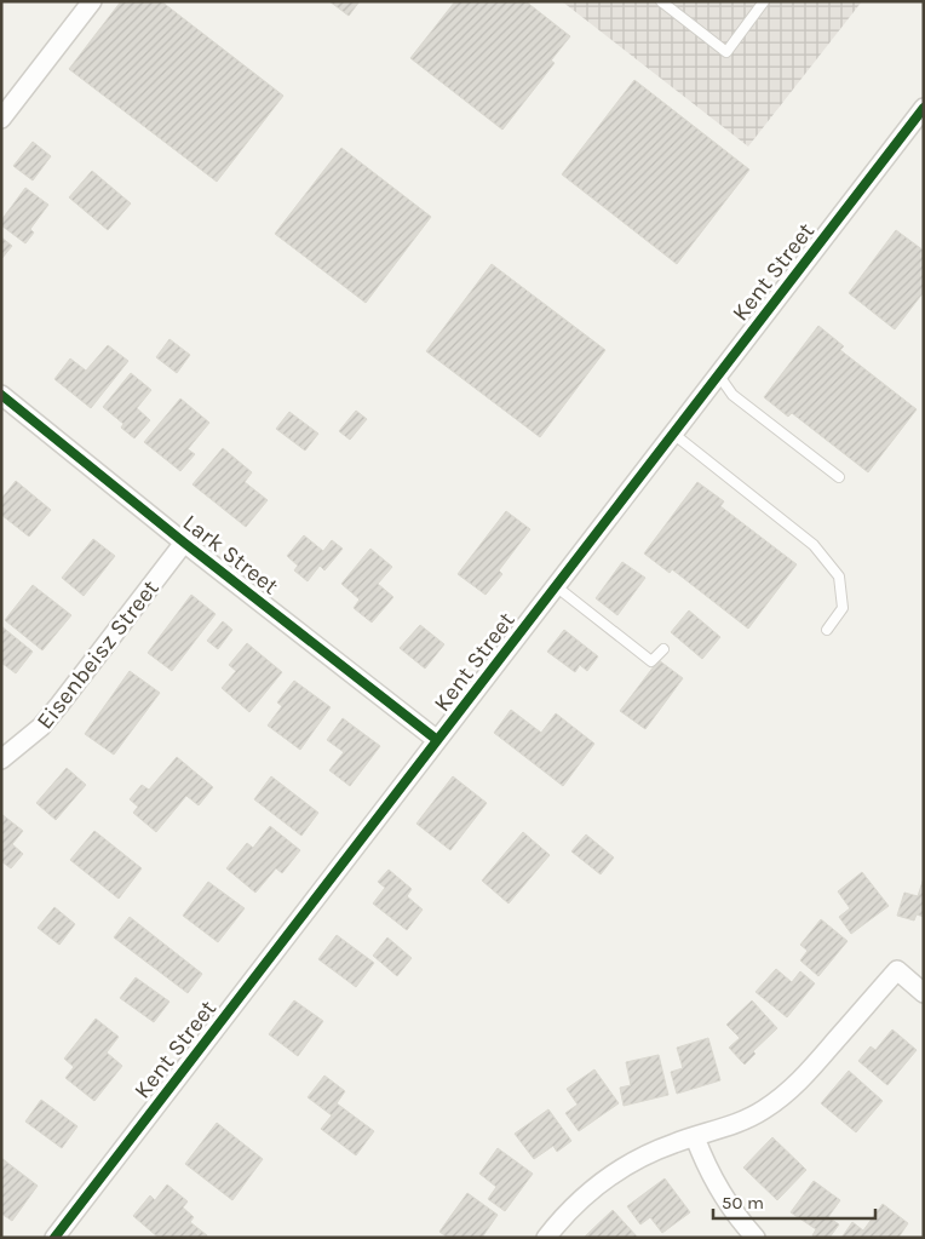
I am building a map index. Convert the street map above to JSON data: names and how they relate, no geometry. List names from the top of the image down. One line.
{"streets":{"street":["Kent Street","Lark Street","Eisenbeisz Street"]},"crossings":[["Kent Street","Lark Street"],["Lark Street","Eisenbeisz Street"]],"scale_bar":"50 m"}
